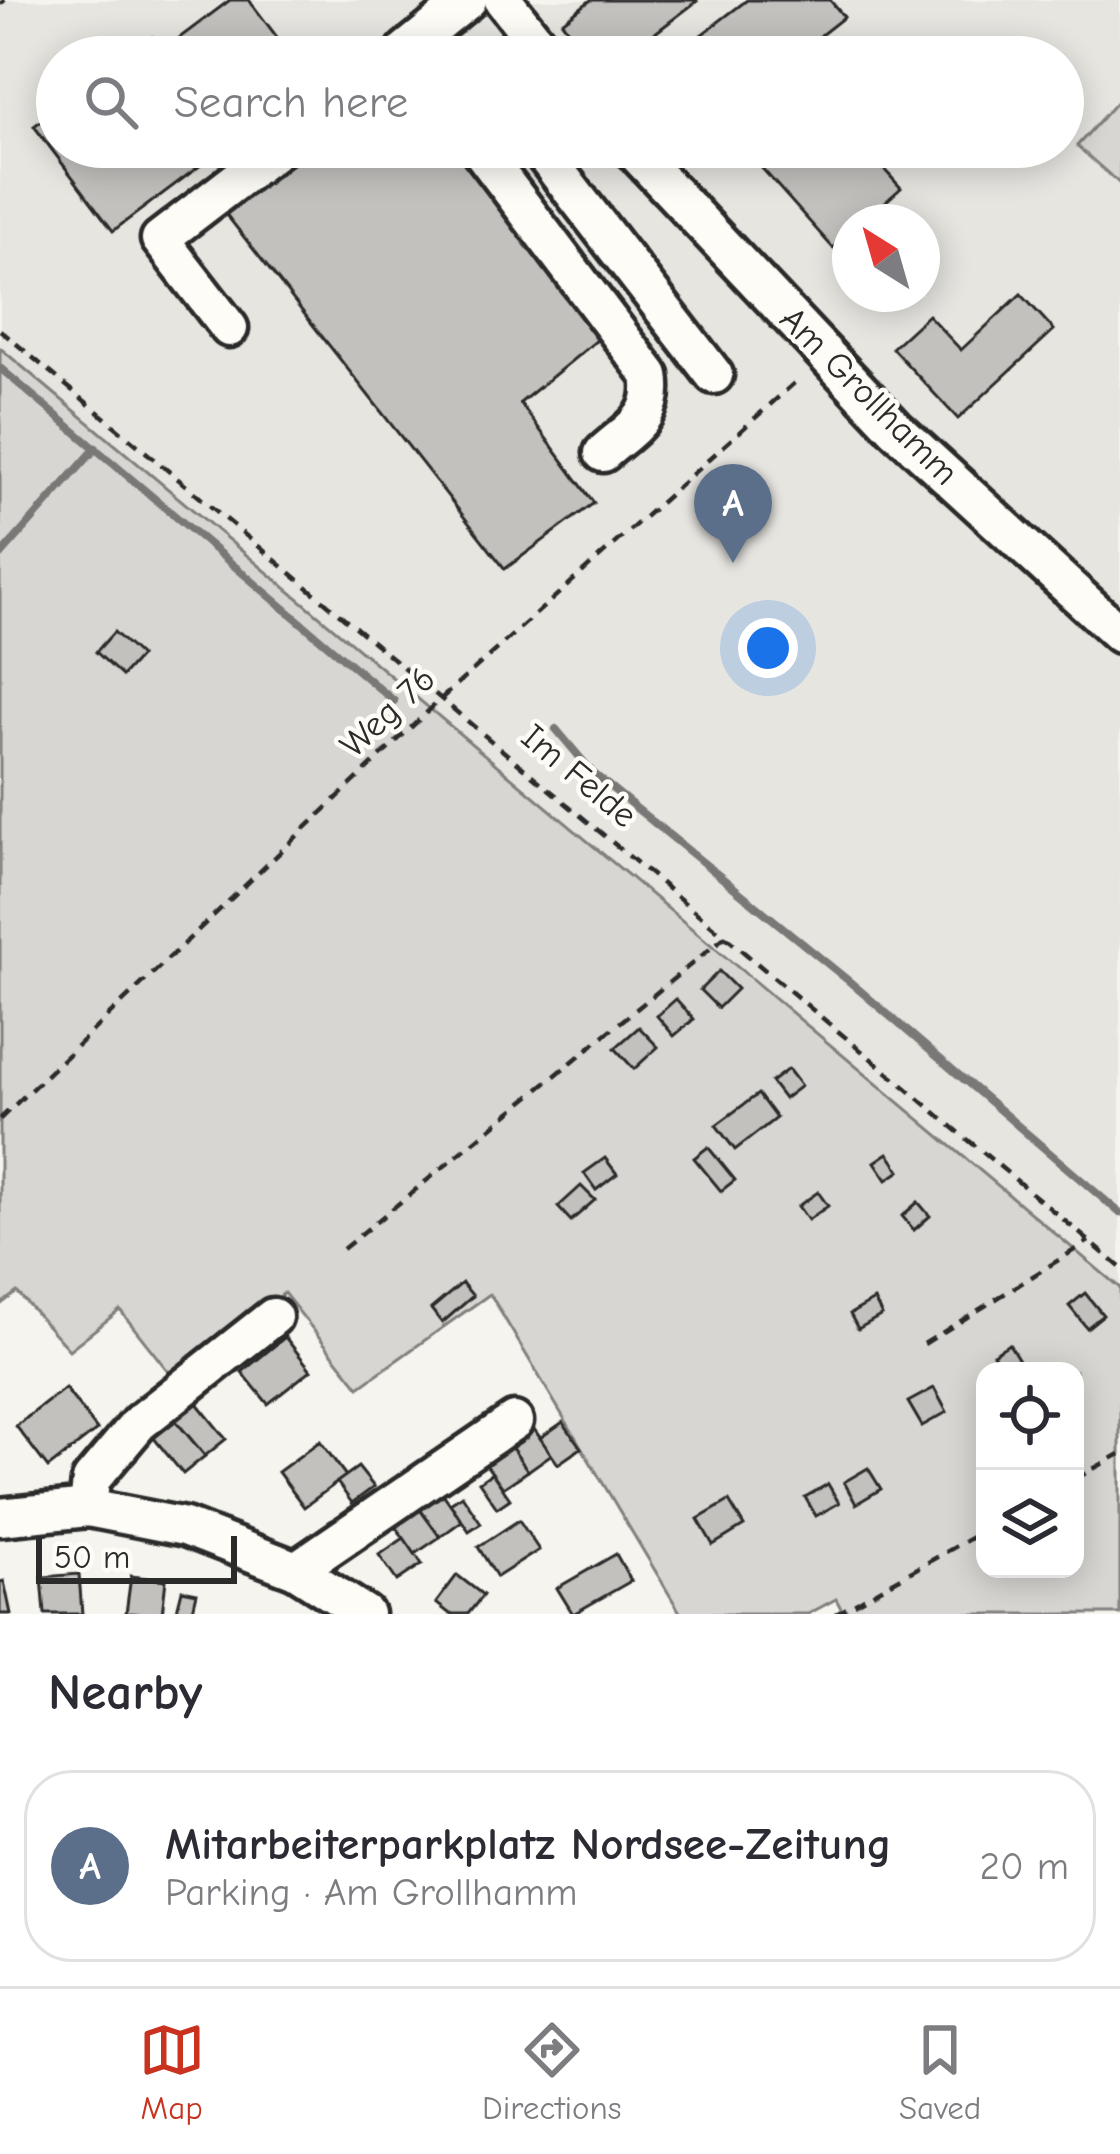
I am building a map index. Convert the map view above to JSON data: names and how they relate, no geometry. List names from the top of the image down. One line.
{"streets":{"street":["Am Grollhamm"],"path":["Weg 76","Im Felde"]},"crossings":[["Am Grollhamm","Weg 76"],["Weg 76","Im Felde"]],"scale_bar":"50 m","north":"top left","page":{"search":"Search here","pins":"A","scale":"50 m","heading":"Nearby","list":[{"mark":"A","name":"Mitarbeiterparkplatz Nordsee-Zeitung","note":"Parking · Am Grollhamm","value":"20 m"}],"nav":["Map","Directions","Saved"]}}
